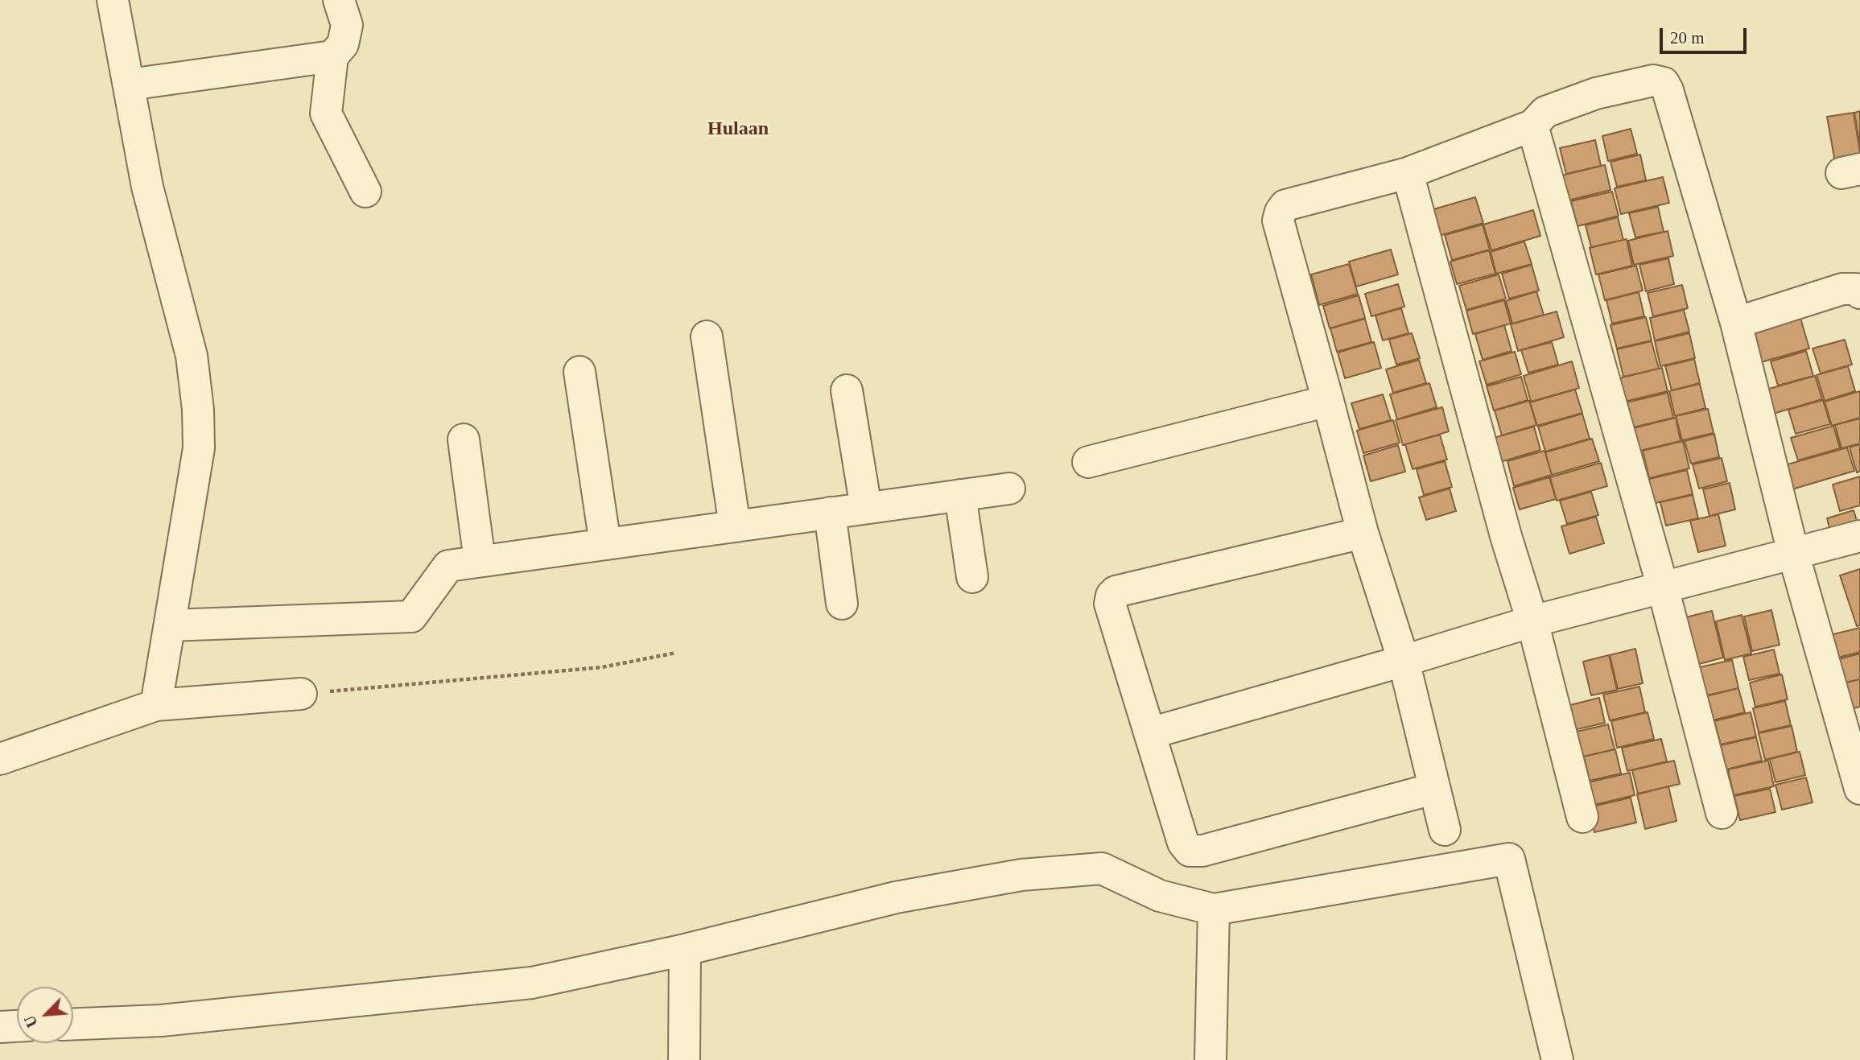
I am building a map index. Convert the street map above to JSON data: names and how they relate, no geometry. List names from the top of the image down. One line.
{"districts":["Hulaan"],"scale_bar":"20 m","north":"bottom left"}
